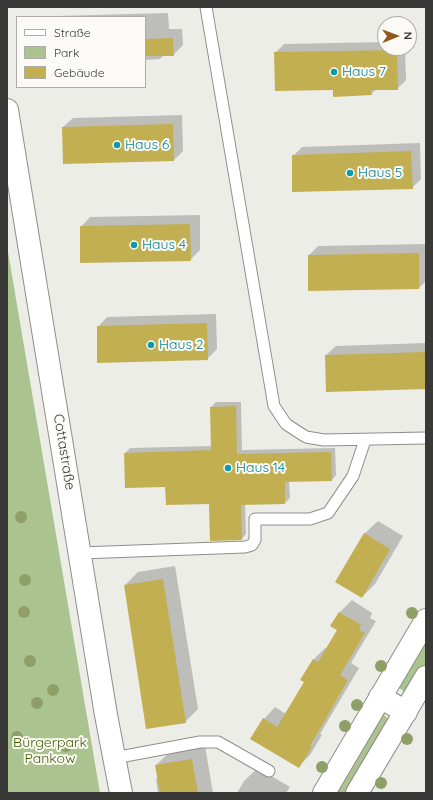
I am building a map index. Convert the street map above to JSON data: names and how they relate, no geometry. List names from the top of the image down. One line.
{"streets":{"street":["Cottastraße"]},"parks":["Bürgerpark Pankow"],"places":["Haus 7","Haus 6","Haus 5","Haus 4","Haus 2","Haus 14"],"legend":["Straße","Park","Gebäude"],"north":"right"}
